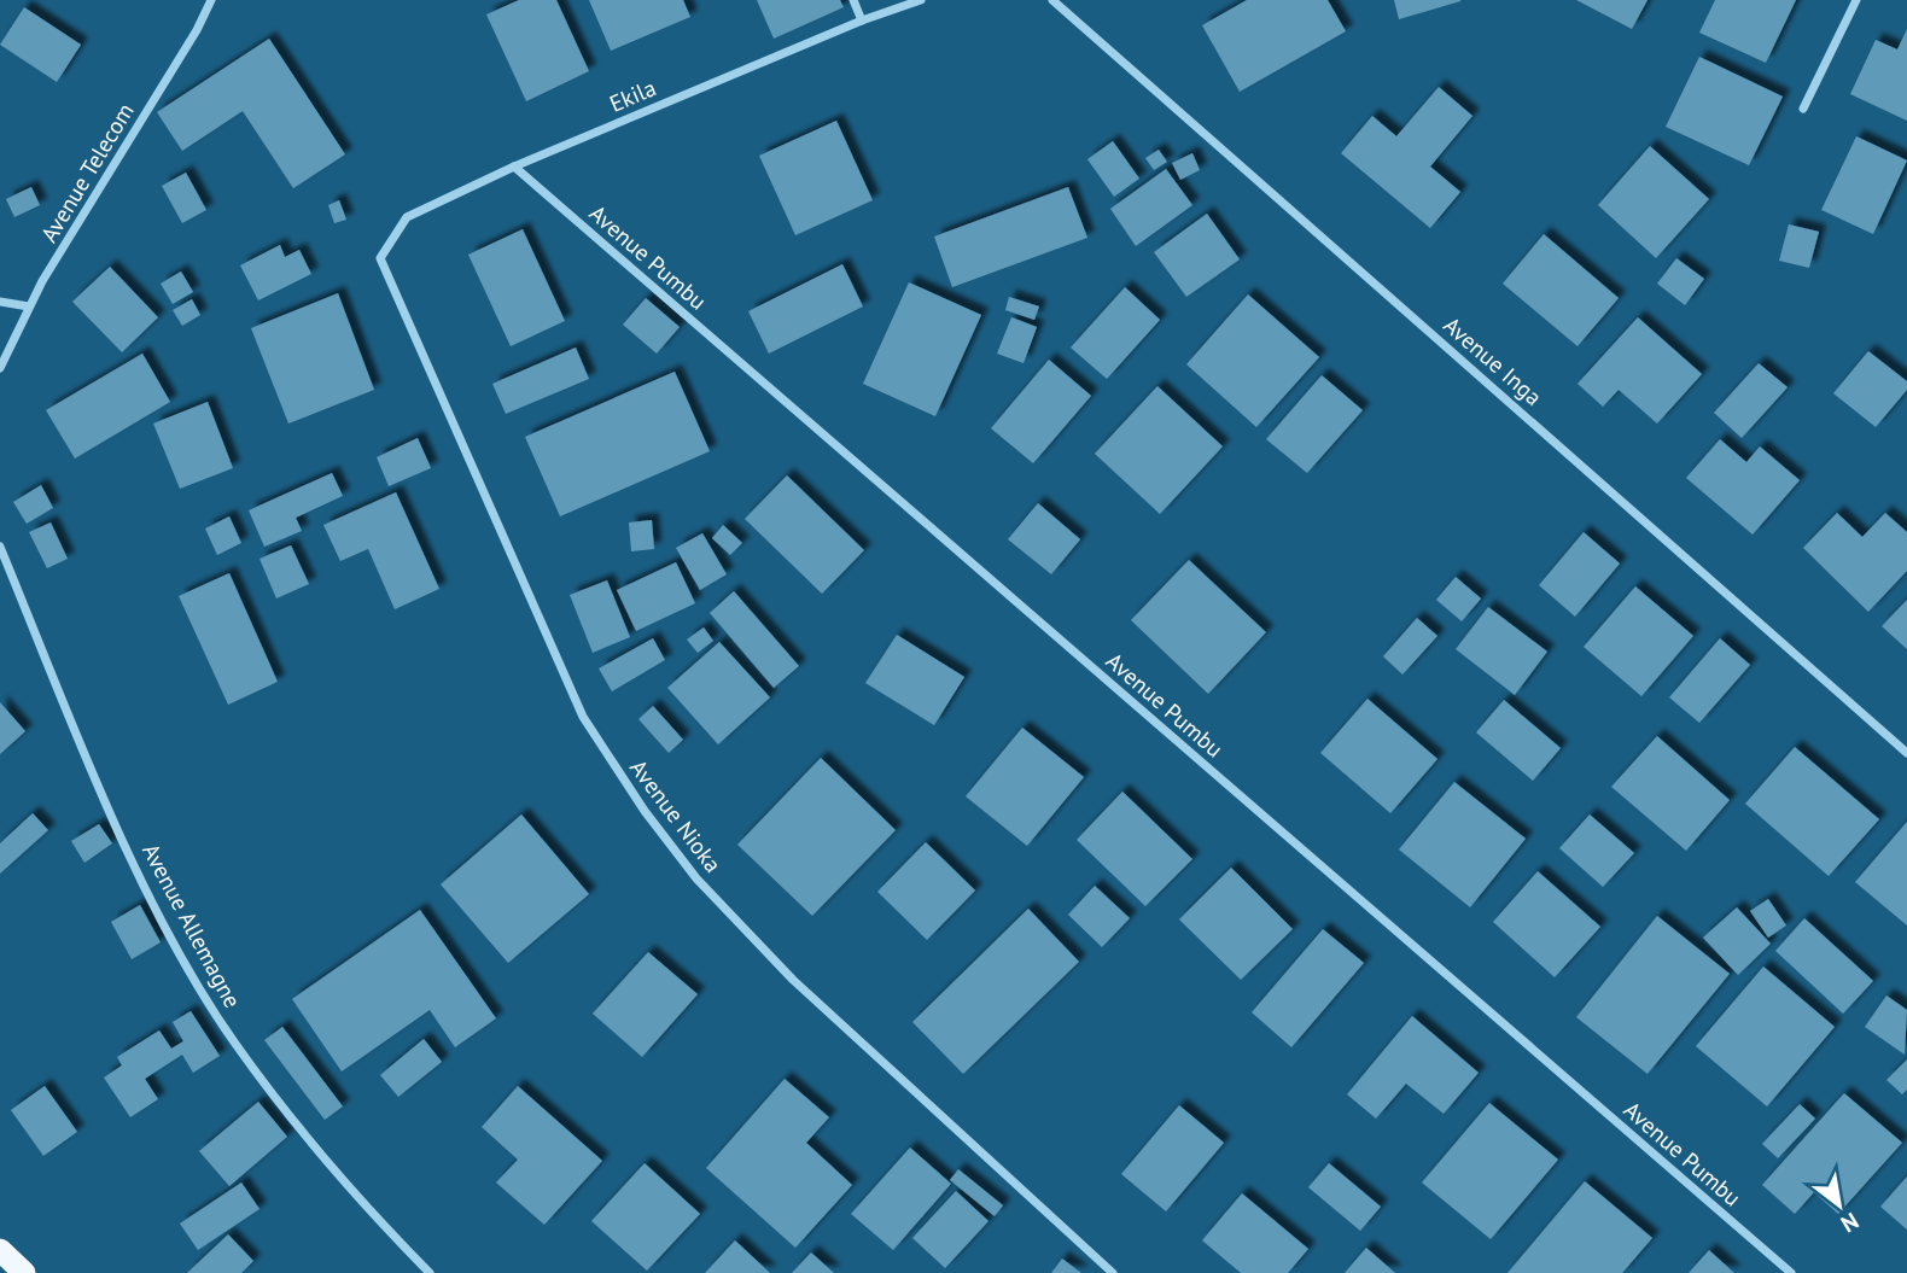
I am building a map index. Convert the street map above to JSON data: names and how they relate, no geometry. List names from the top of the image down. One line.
{"streets":{"street":["Ekila","Avenue Telecom","Avenue Pumbu","Avenue Inga","Avenue Nioka","Avenue Allemagne"]},"crossings":[["Ekila","Avenue Pumbu"],["Ekila","Avenue Nioka"]],"north":"bottom right"}
